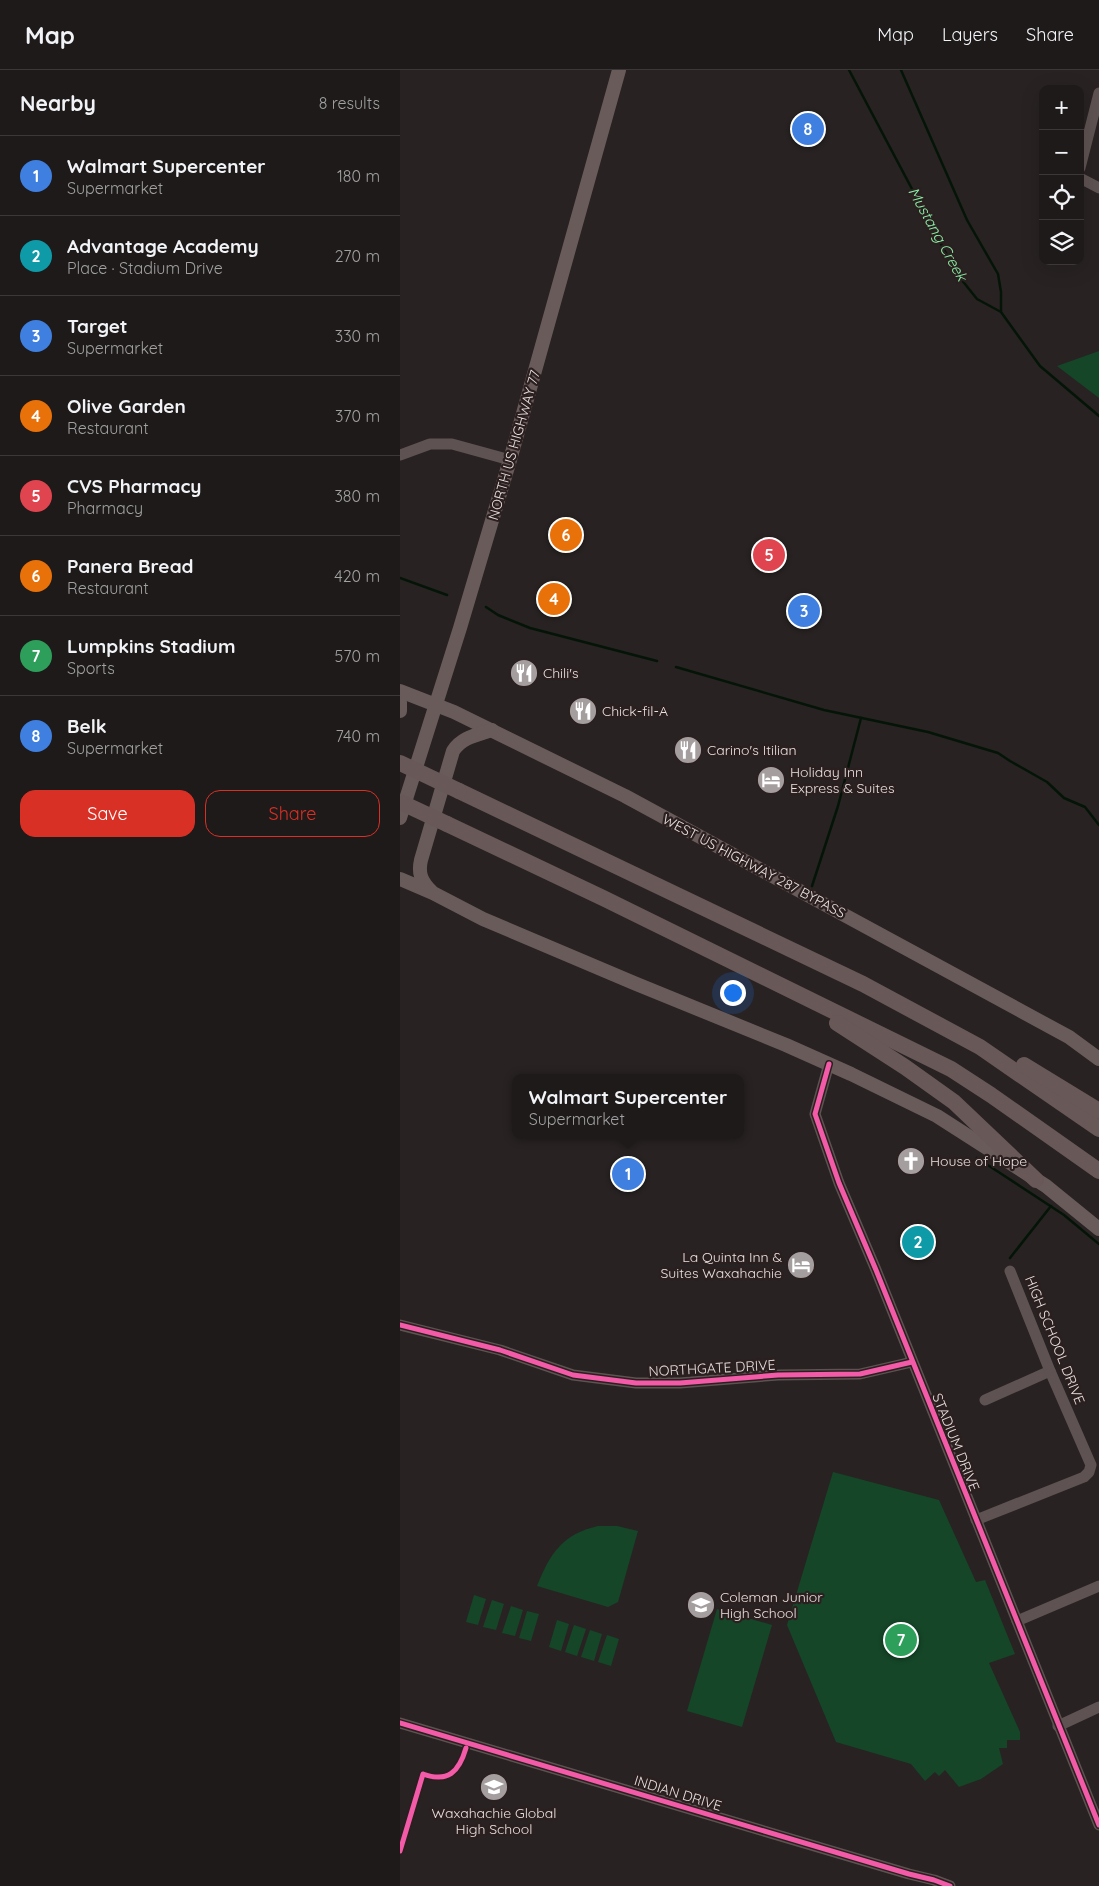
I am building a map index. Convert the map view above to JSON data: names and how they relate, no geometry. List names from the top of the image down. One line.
{"streets":{"main road":["NORTH US HIGHWAY 77","WEST US HIGHWAY 287 BYPASS"],"street":["HIGH SCHOOL DRIVE","NORTHGATE DRIVE","STADIUM DRIVE","INDIAN DRIVE"]},"crossings":[["NORTH US HIGHWAY 77","WEST US HIGHWAY 287 BYPASS"],["HIGH SCHOOL DRIVE","STADIUM DRIVE"],["NORTHGATE DRIVE","STADIUM DRIVE"]],"water":["Mustang Creek"],"places":{"restaurant":["Chili's","Chick-fil-A","Carino's Itilian"],"hotel":["Holiday Inn Express & Suites","La Quinta Inn & Suites Waxahachie"],"church":["House of Hope"],"school or university":["Coleman Junior High School","Waxahachie Global High School"]},"page":{"header":"Map","nav":["Map","Layers","Share"],"heading":["Nearby","8 results"],"map_buttons":["+","−"],"pins":["8","6","5","4","3","1","2","7"],"list":[{"mark":"1","name":"Walmart Supercenter","note":"Supermarket","value":"180 m"},{"mark":"2","name":"Advantage Academy","note":"Place · Stadium Drive","value":"270 m"},{"mark":"3","name":"Target","note":"Supermarket","value":"330 m"},{"mark":"4","name":"Olive Garden","note":"Restaurant","value":"370 m"},{"mark":"5","name":"CVS Pharmacy","note":"Pharmacy","value":"380 m"},{"mark":"6","name":"Panera Bread","note":"Restaurant","value":"420 m"},{"mark":"7","name":"Lumpkins Stadium","note":"Sports","value":"570 m"},{"mark":"8","name":"Belk","note":"Supermarket","value":"740 m"}],"buttons":["Save","Share"],"popup":["Walmart Supercenter","Supermarket"]}}
